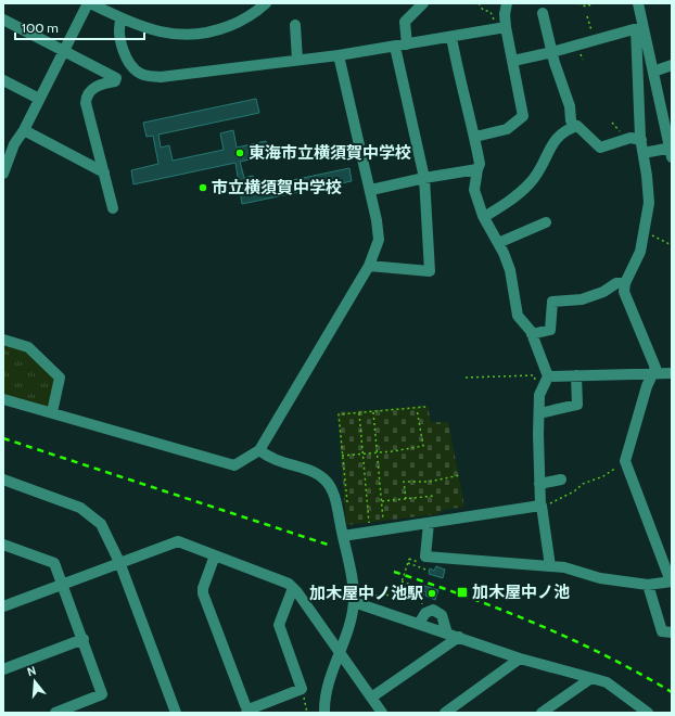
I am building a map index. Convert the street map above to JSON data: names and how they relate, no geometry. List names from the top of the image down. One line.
{"places":{"other":["東海市立横須賀中学校","市立横須賀中学校","加木屋中ノ池駅"],"transit":["加木屋中ノ池"]},"scale_bar":"100 m","north":"top"}
